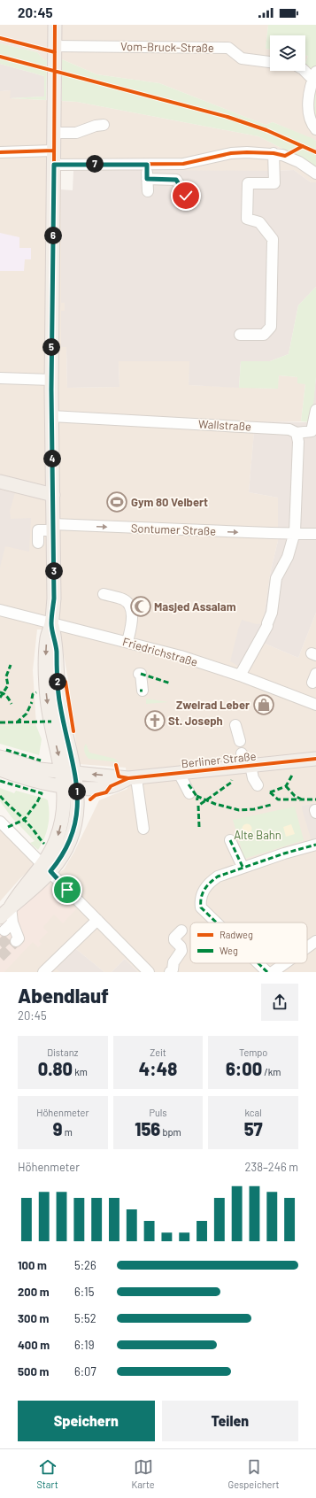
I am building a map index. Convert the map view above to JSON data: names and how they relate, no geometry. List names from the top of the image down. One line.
{"streets":{"main road":["Berliner Straße"],"street":["Vom-Bruck-Straße","Wallstraße","Sontumer Straße","Friedrichstraße"]},"one_way":["Sontumer Straße"],"parks":["Alte Bahn"],"places":{"sports":["Gym 80 Velbert"],"mosque":["Masjed Assalam"],"shop":["Zweirad Leber"],"church":["St. Joseph"]},"legend":["Radweg","Weg"],"page":{"status":"20:45","pins":["7","6","5","4","3","2","1"],"heading":["Abendlauf","20:45"],"stats":[["Distanz","0.80 km"],["Zeit","4:48"],["Tempo","6:00 /km"],["Höhenmeter","9 m"],["Puls","156 bpm"],["kcal","57"]],"chart":["Höhenmeter","238–246 m"],"list":[{"name":"100 m","note":"5:26"},{"name":"200 m","note":"6:15"},{"name":"300 m","note":"5:52"},{"name":"400 m","note":"6:19"},{"name":"500 m","note":"6:07"}],"buttons":["Speichern","Teilen"],"tabs":["Start","Karte","Gespeichert"]}}
